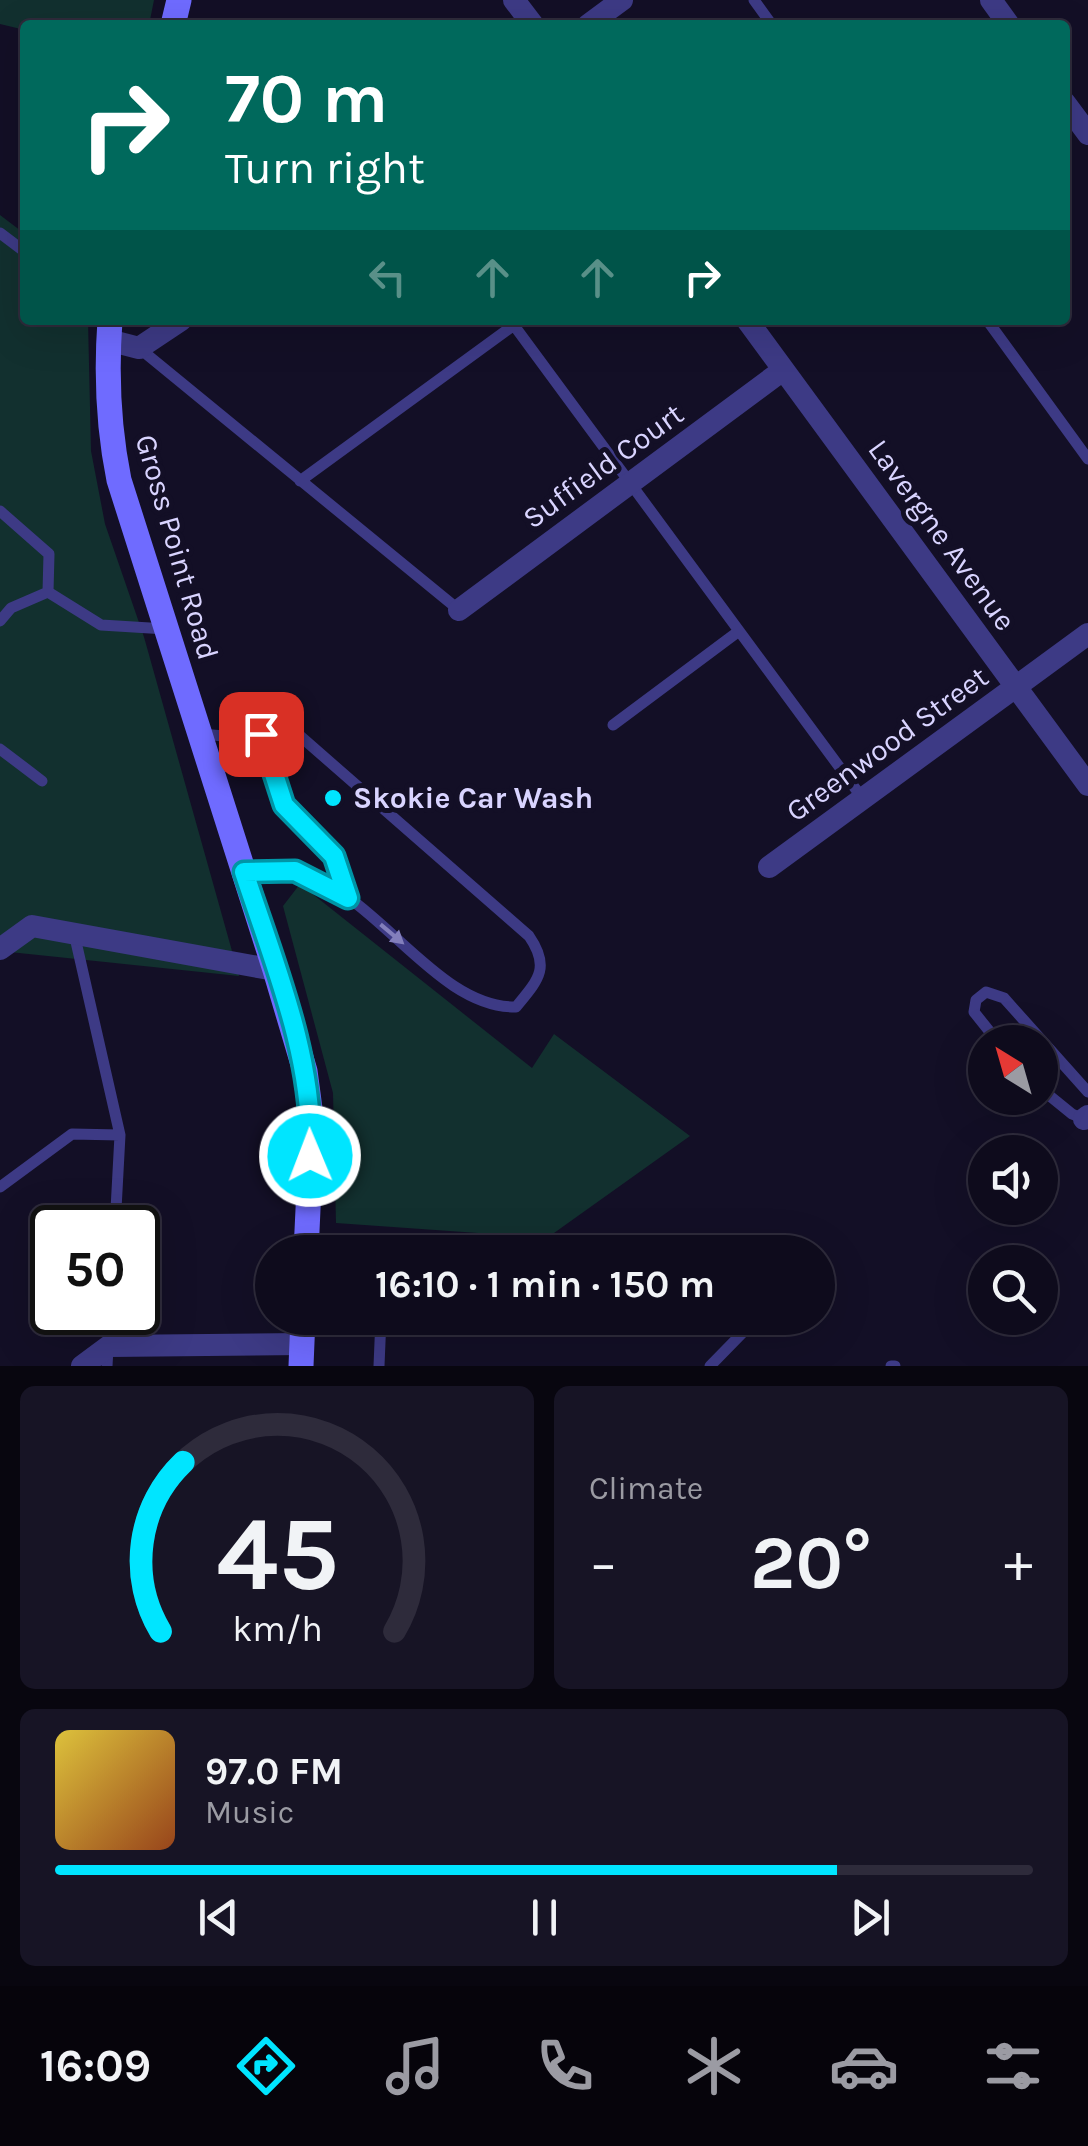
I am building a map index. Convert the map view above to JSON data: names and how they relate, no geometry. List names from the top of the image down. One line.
{"streets":{"main road":["Gross Point Road"],"street":["Suffield Court","Lavergne Avenue","Greenwood Street"]},"crossings":[["Suffield Court","Lavergne Avenue"],["Lavergne Avenue","Greenwood Street"]],"places":["Skokie Car Wash"],"north":"top left","page":{"turn":["70 m","Turn right"],"limit":"50","trip":"16:10 · 1 min · 150 m","tile":"Climate","heat":["−","20°","+"],"song":["97.0 FM","Music"],"tabs":"16:09","gauge":["45","km/h"]}}
